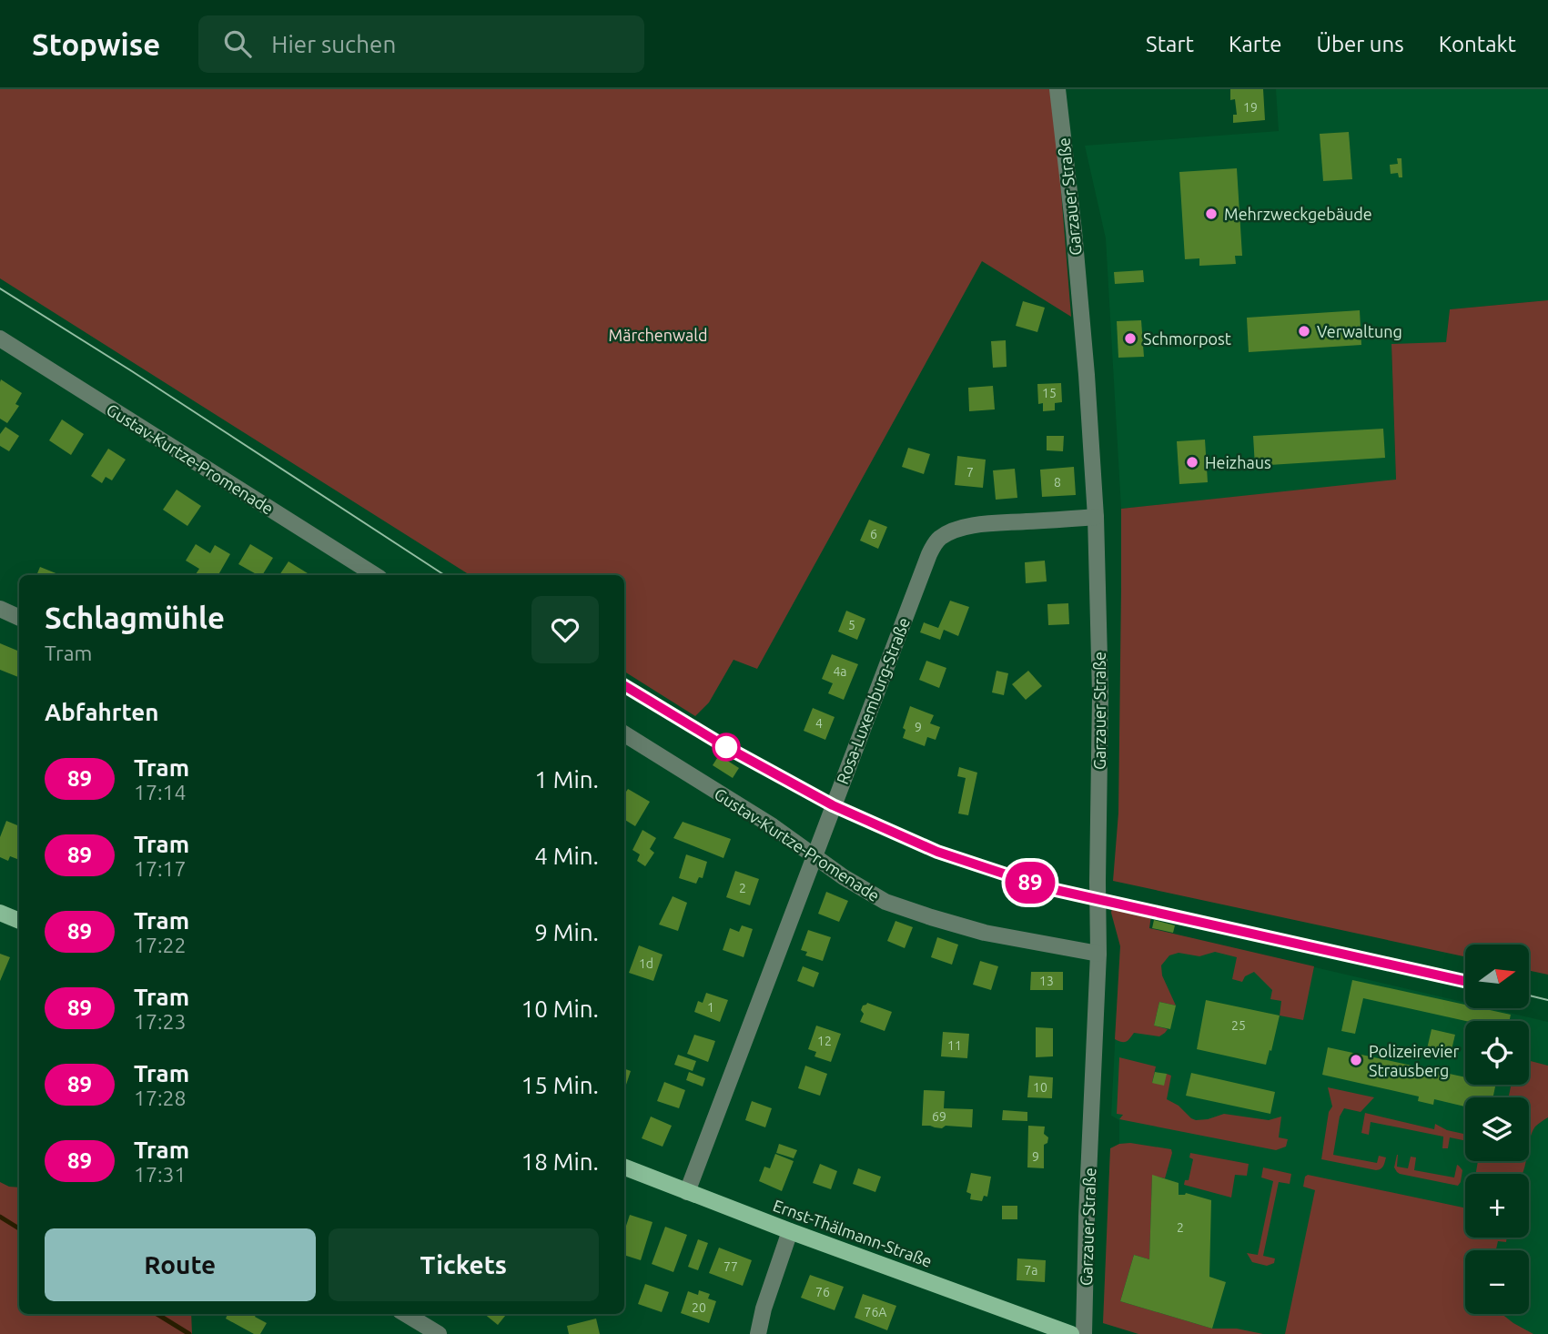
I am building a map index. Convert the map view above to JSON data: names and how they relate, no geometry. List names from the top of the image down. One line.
{"streets":{"main road":["Ernst-Thälmann-Straße"],"street":["Garzauer Straße","Gustav-Kurtze-Promenade","Rosa-Luxemburg-Straße"]},"crossings":[["Garzauer Straße","Gustav-Kurtze-Promenade"],["Garzauer Straße","Rosa-Luxemburg-Straße"],["Gustav-Kurtze-Promenade","Rosa-Luxemburg-Straße"],["Rosa-Luxemburg-Straße","Ernst-Thälmann-Straße"]],"parks":["Märchenwald"],"places":["Mehrzweckgebäude","Verwaltung","Schmorpost","Heizhaus","Polizeirevier Strausberg"],"lines":["tram line 89"],"house_numbers":["19","15","7","8","6","5","4a","4","9","2","1d","13","1","25","12","11","10","69","9","2","77","7a","76","20","76A"],"north":"right","page":{"header":"Stopwise","search":"Hier suchen","nav":["Start","Karte","Über uns","Kontakt"],"on_map":"89","heading":[["Schlagmühle","Tram"],"Abfahrten"],"list":[{"mark":"89","name":"Tram","note":"17:14","value":"1 Min."},{"mark":"89","name":"Tram","note":"17:17","value":"4 Min."},{"mark":"89","name":"Tram","note":"17:22","value":"9 Min."},{"mark":"89","name":"Tram","note":"17:23","value":"10 Min."},{"mark":"89","name":"Tram","note":"17:28","value":"15 Min."},{"mark":"89","name":"Tram","note":"17:31","value":"18 Min."}],"map_buttons":["+","−"],"buttons":["Route","Tickets"]}}
